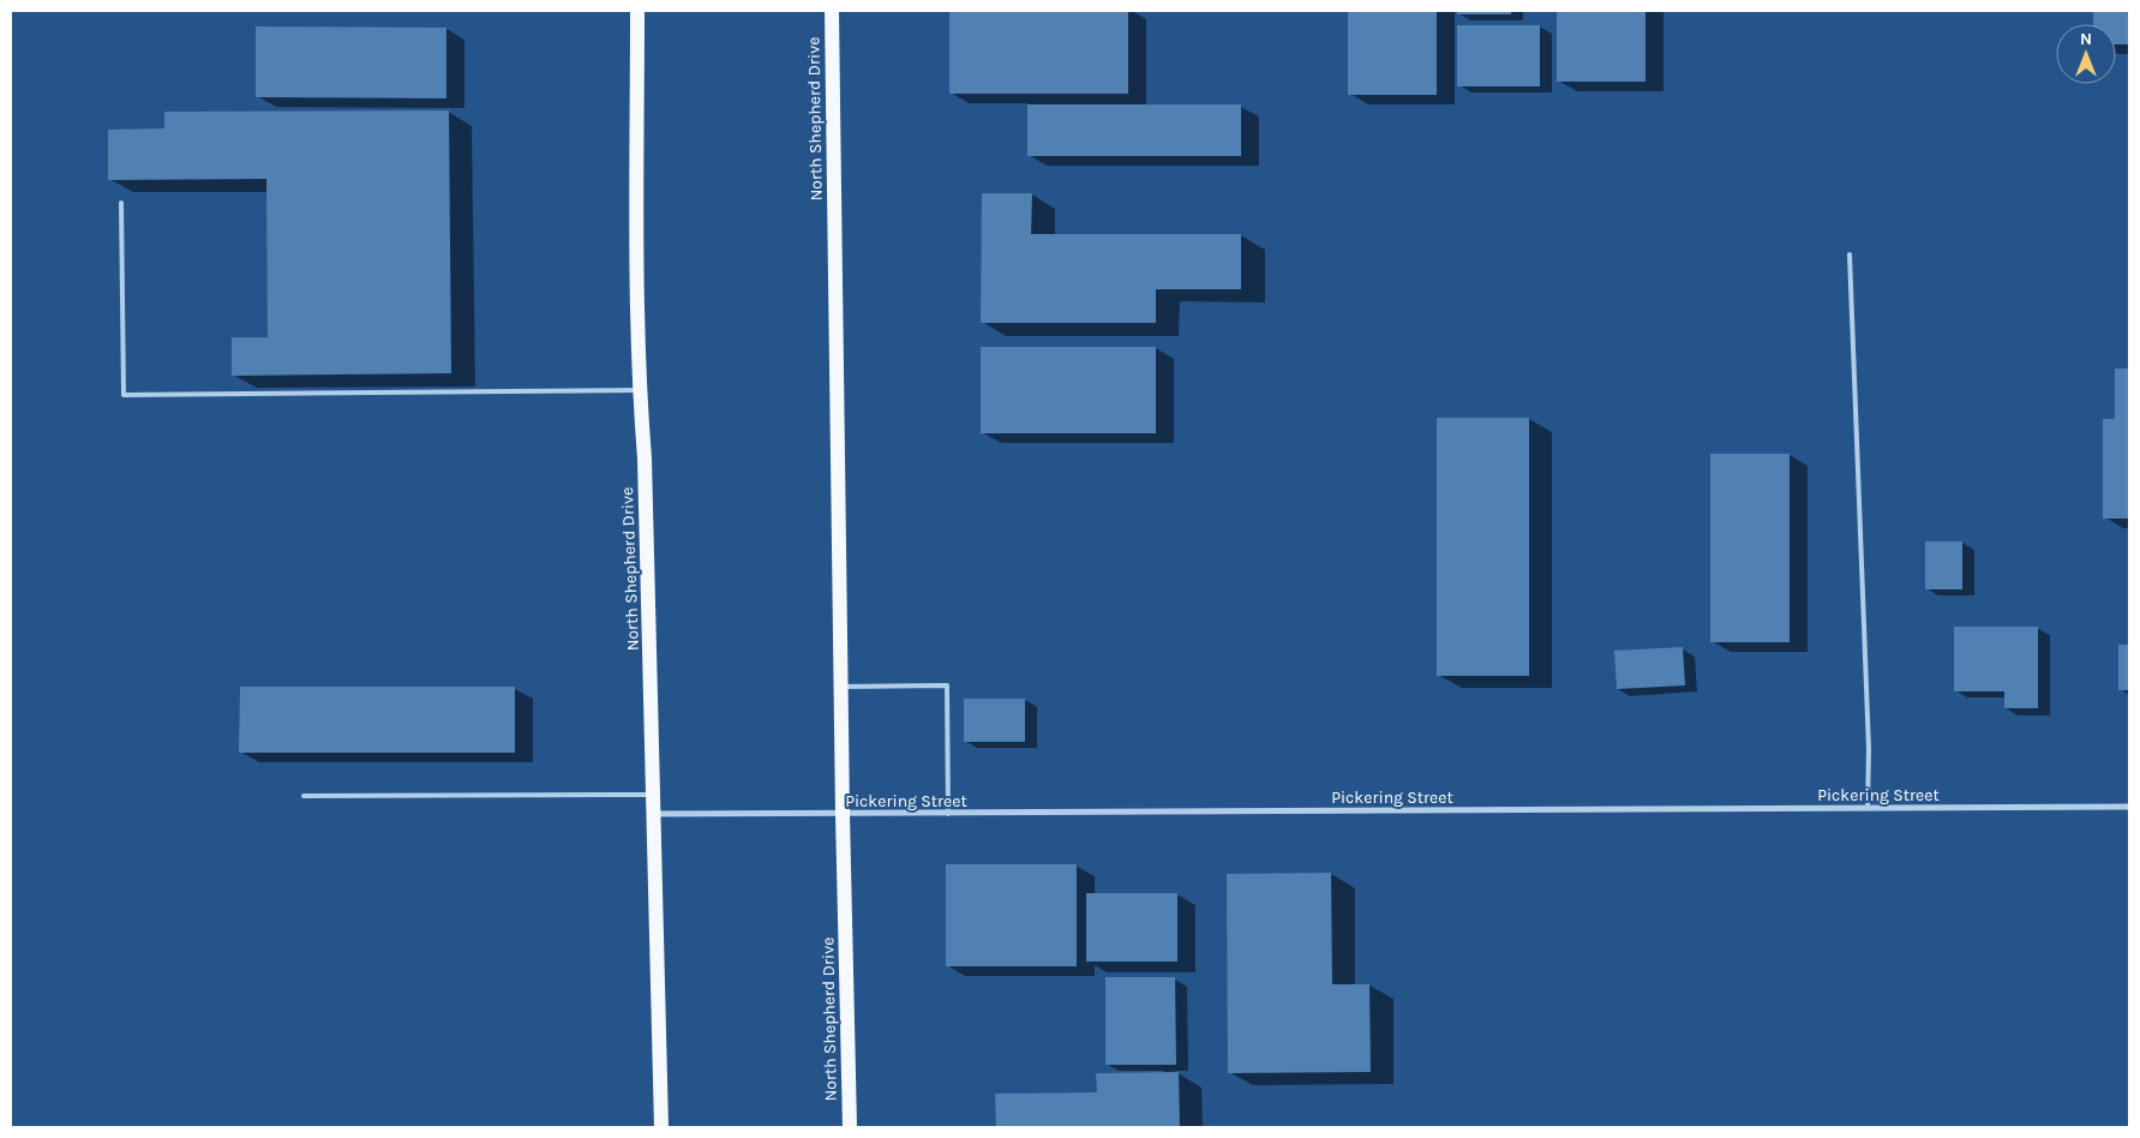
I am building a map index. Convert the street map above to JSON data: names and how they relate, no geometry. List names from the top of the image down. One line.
{"streets":{"main road":["North Shepherd Drive"],"street":["Pickering Street"]},"crossings":[["North Shepherd Drive","Pickering Street"]],"north":"top"}
